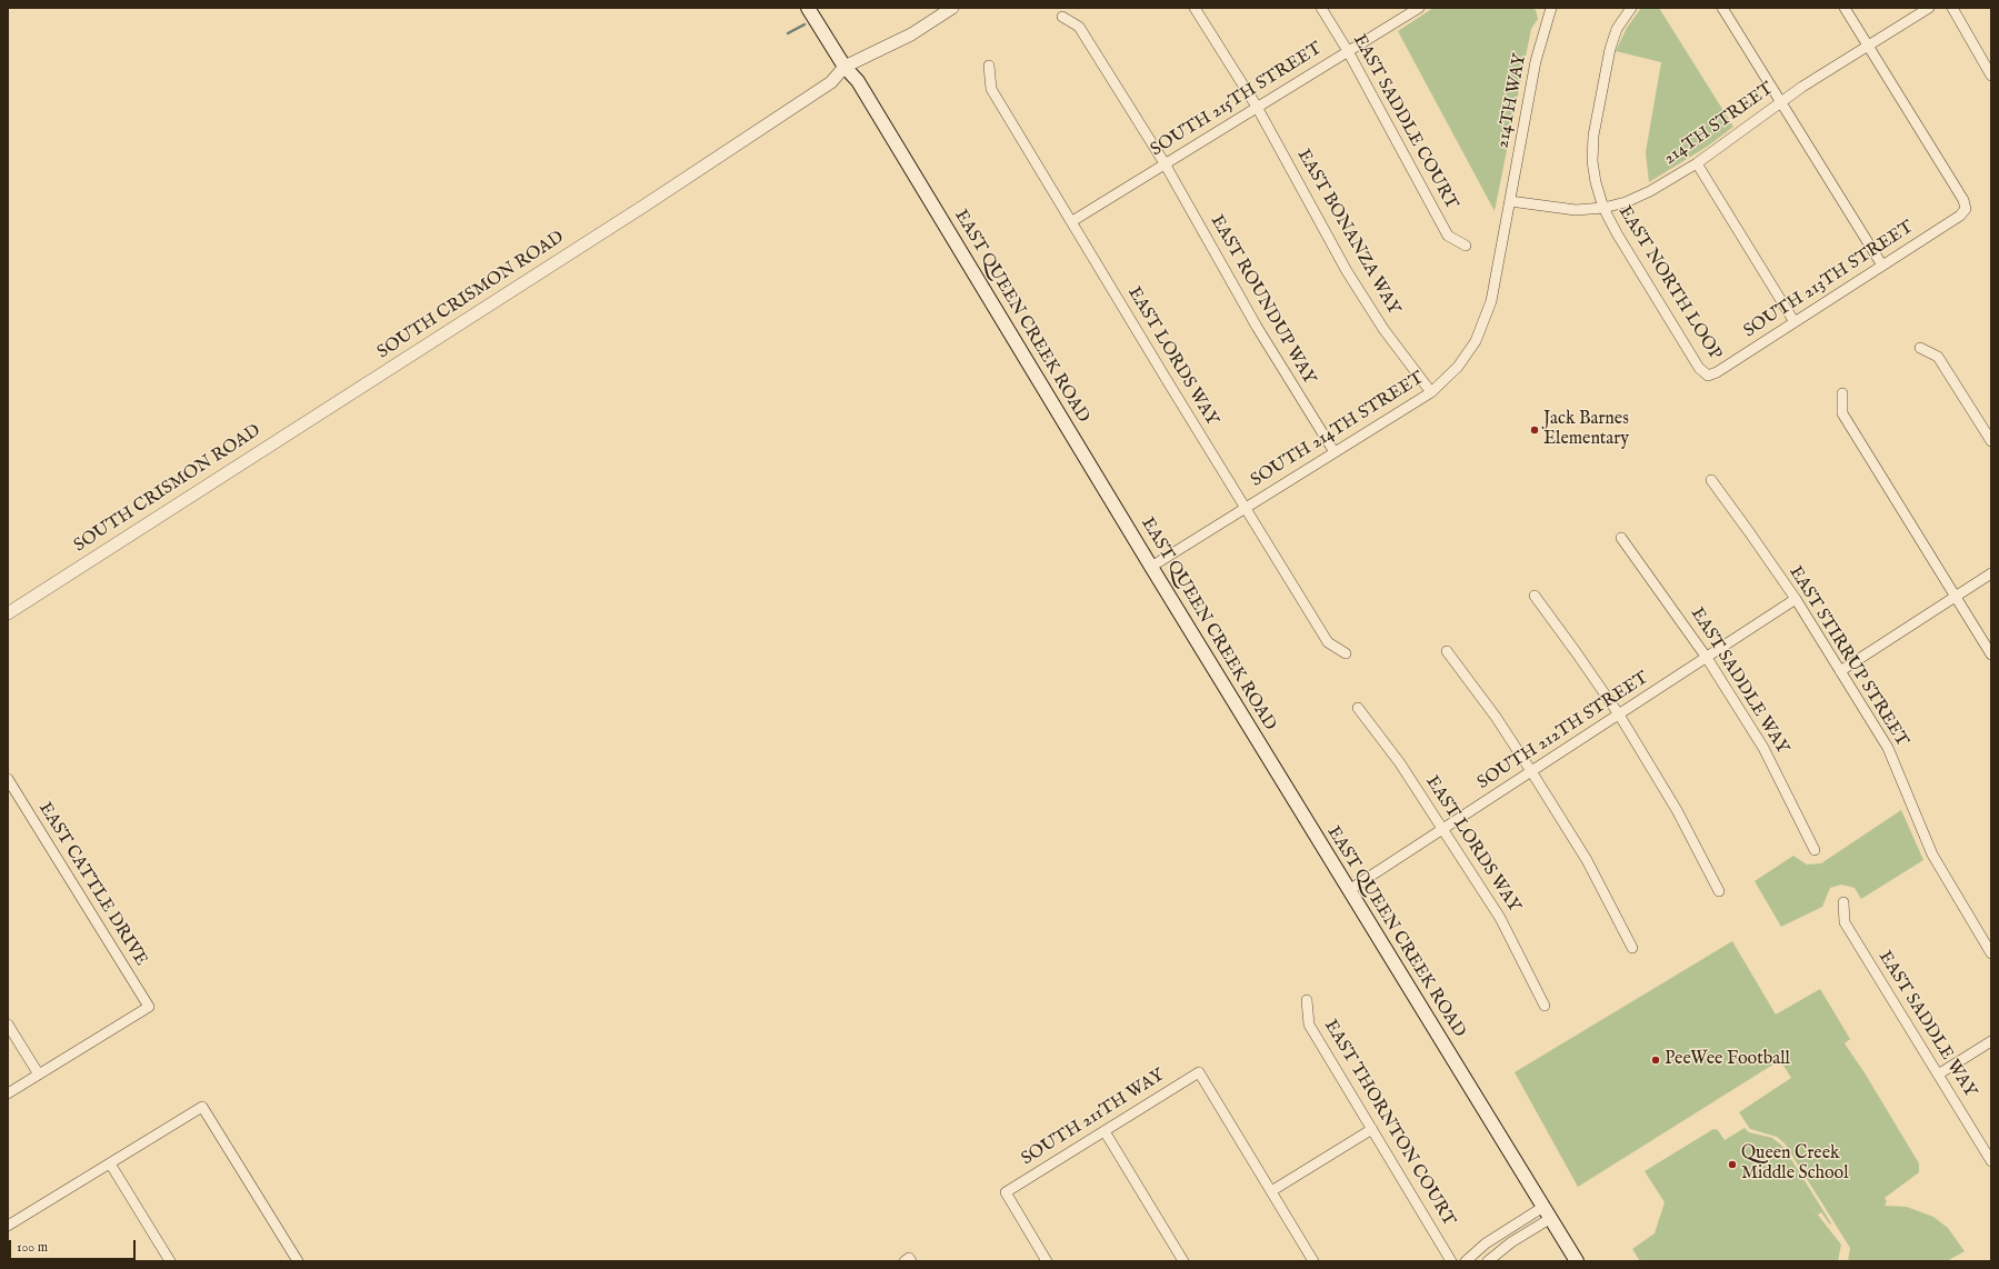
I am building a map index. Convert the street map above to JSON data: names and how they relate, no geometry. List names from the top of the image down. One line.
{"streets":{"main road":["EAST QUEEN CREEK ROAD"],"street":["SOUTH 215TH STREET","214TH WAY","EAST SADDLE COURT","214TH STREET","EAST BONANZA WAY","SOUTH 213TH STREET","EAST NORTH LOOP","SOUTH CRISMON ROAD","EAST ROUNDUP WAY","EAST LORDS WAY","SOUTH 214TH STREET","EAST STIRRUP STREET","EAST SADDLE WAY","SOUTH 212TH STREET","EAST CATTLE DRIVE","SOUTH 211TH WAY","EAST THORNTON COURT"]},"crossings":[["SOUTH 215TH STREET","EAST SADDLE COURT"],["SOUTH 215TH STREET","EAST BONANZA WAY"],["SOUTH 215TH STREET","EAST ROUNDUP WAY"],["SOUTH 215TH STREET","EAST LORDS WAY"],["214TH WAY","214TH STREET"],["214TH WAY","SOUTH 214TH STREET"],["214TH STREET","SOUTH 213TH STREET"],["214TH STREET","EAST NORTH LOOP"],["214TH STREET","SOUTH 214TH STREET"],["EAST BONANZA WAY","SOUTH 214TH STREET"],["SOUTH 213TH STREET","EAST NORTH LOOP"],["SOUTH CRISMON ROAD","EAST QUEEN CREEK ROAD"],["EAST ROUNDUP WAY","SOUTH 214TH STREET"],["EAST QUEEN CREEK ROAD","SOUTH 214TH STREET"],["EAST QUEEN CREEK ROAD","SOUTH 212TH STREET"],["EAST LORDS WAY","SOUTH 214TH STREET"],["EAST LORDS WAY","SOUTH 212TH STREET"],["EAST STIRRUP STREET","SOUTH 212TH STREET"],["EAST SADDLE WAY","SOUTH 212TH STREET"]],"places":["Jack Barnes Elementary","PeeWee Football","Queen Creek Middle School"],"scale_bar":"100 m"}
